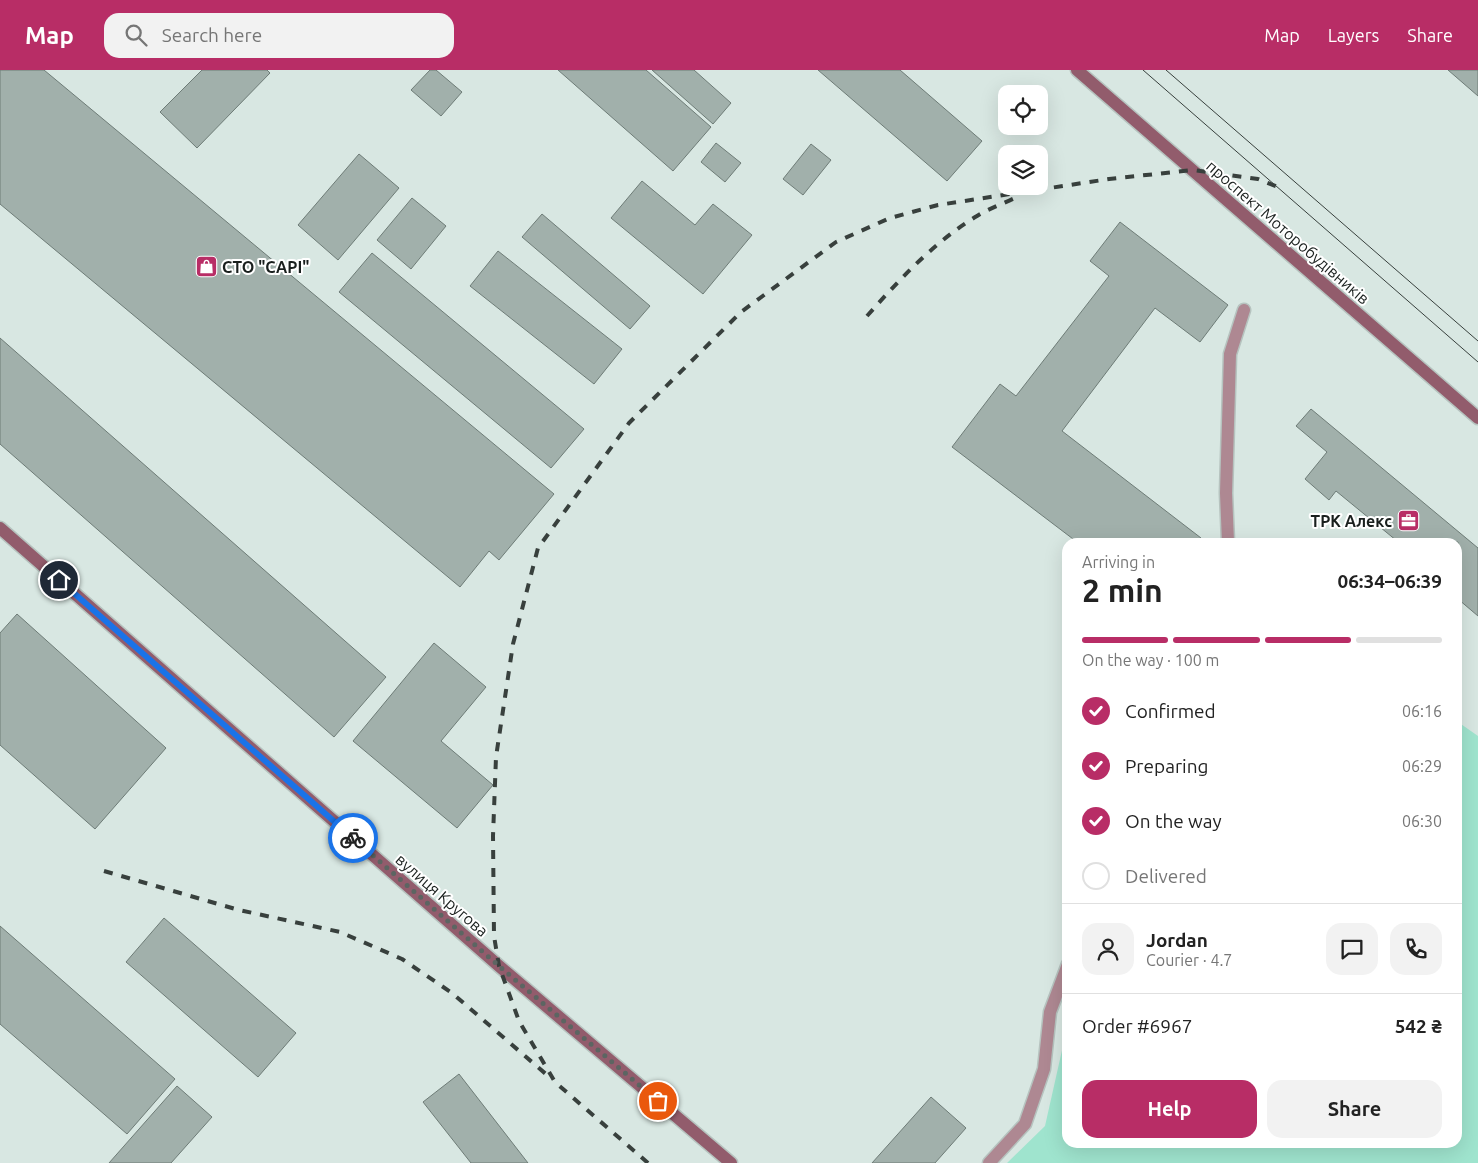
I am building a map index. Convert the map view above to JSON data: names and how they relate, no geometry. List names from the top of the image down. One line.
{"streets":{"street":["проспект Моторобудівників","вулиця Кругова"]},"places":{"shop":["СТО \"CAPI\""],"office":["ТРК Алекс"]},"page":{"header":"Map","search":"Search here","nav":["Map","Layers","Share"],"heading":["2 min","Arriving in","06:34–06:39"],"panel":["Jordan","Courier · 4.7","Order #6967","542 ₴"],"bar":"On the way · 100 m","list":[["Confirmed","06:16"],["Preparing","06:29"],["On the way","06:30"],"Delivered"],"buttons":["Help","Share"]}}
